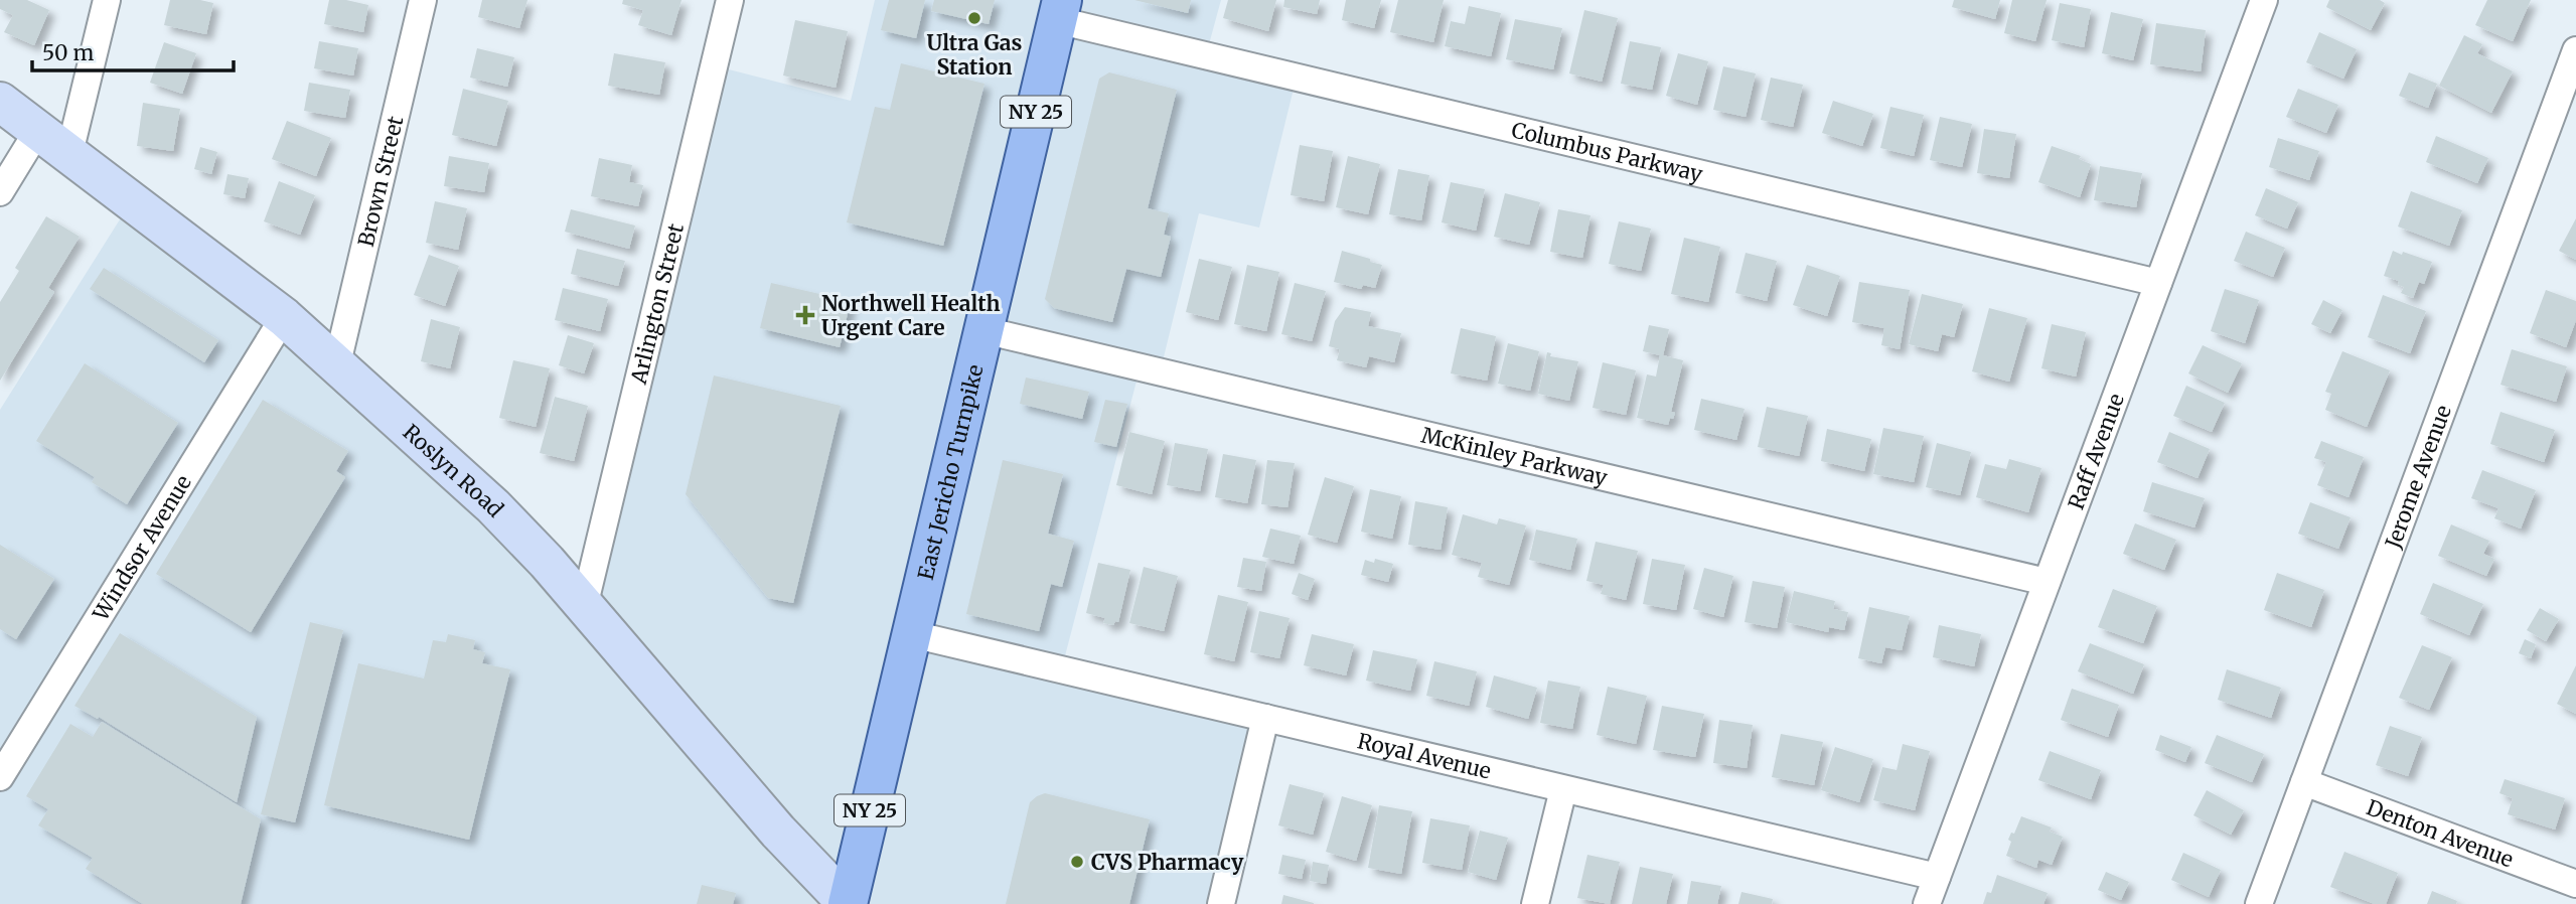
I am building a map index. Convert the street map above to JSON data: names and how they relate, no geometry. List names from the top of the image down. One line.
{"streets":{"main road":["NY 25","Roslyn Road","East Jericho Turnpike"],"street":["Columbus Parkway","Brown Street","Arlington Street","Raff Avenue","McKinley Parkway","Jerome Avenue","Windsor Avenue","Royal Avenue","Denton Avenue"]},"crossings":[["Columbus Parkway","Raff Avenue"],["Columbus Parkway","East Jericho Turnpike"],["Brown Street","Roslyn Road"],["Arlington Street","Roslyn Road"],["Raff Avenue","McKinley Parkway"],["Raff Avenue","Royal Avenue"],["McKinley Parkway","East Jericho Turnpike"],["Roslyn Road","East Jericho Turnpike"],["Roslyn Road","Windsor Avenue"],["East Jericho Turnpike","Royal Avenue"],["Jerome Avenue","Denton Avenue"]],"places":{"other":["Ultra Gas Station","CVS Pharmacy"],"health":["Northwell Health Urgent Care"]},"scale_bar":"50 m"}
